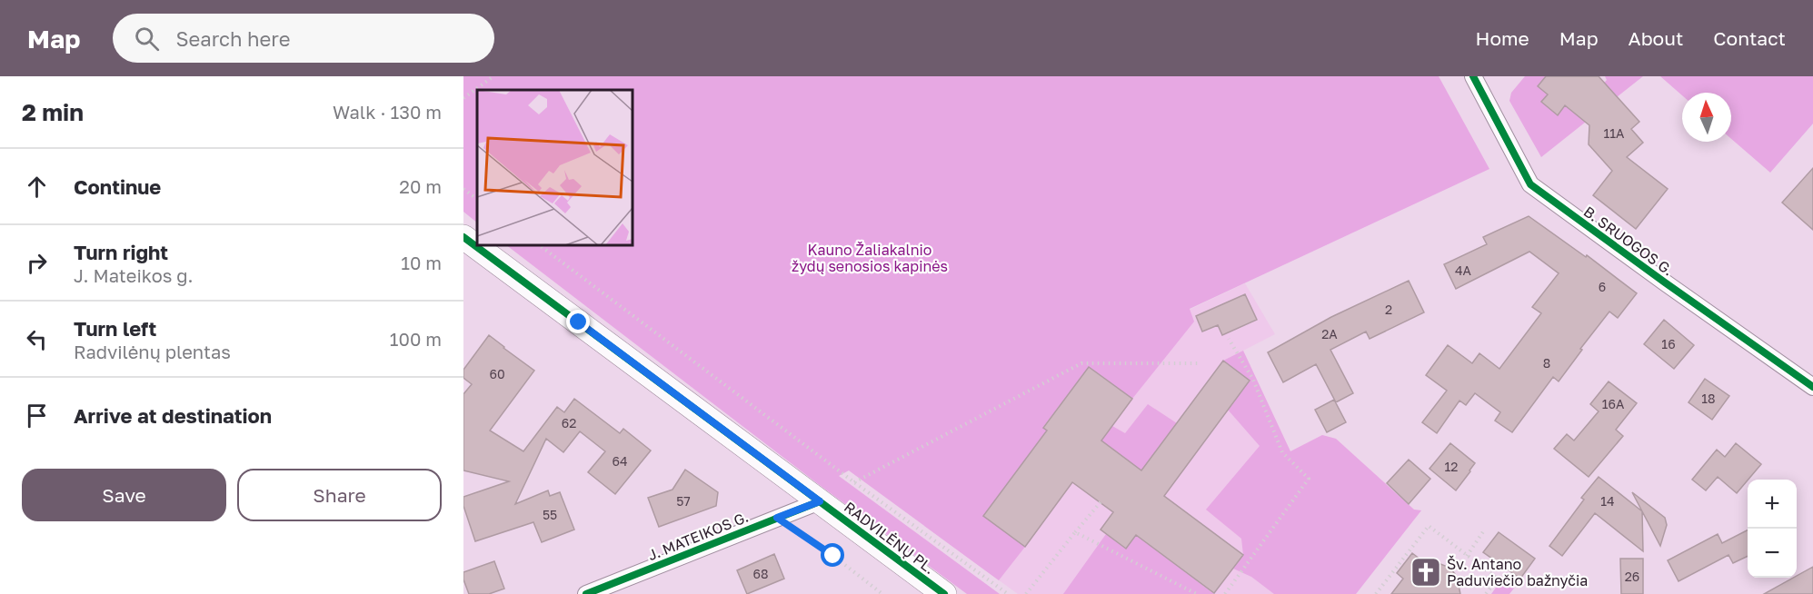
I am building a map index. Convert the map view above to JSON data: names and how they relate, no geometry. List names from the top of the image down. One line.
{"streets":{"street":["B. SRUOGOS G.","J. MATEIKOS G.","RADVILĖNŲ PL."]},"crossings":[["J. MATEIKOS G.","RADVILĖNŲ PL."]],"parks":["Kauno Žaliakalnio žydų senosios kapinės"],"places":{"church":["Šv. Antano Paduviečio bažnyčia"]},"house_numbers":["11A","4A","6","2","2A","16","8","60","18","16A","62","64","12","57","14","55","68","26"],"north":"top","page":{"header":"Map","search":"Search here","nav":["Home","Map","About","Contact"],"heading":["2 min","Walk · 130 m"],"list":[["Continue","20 m"],["Turn right","J. Mateikos g.","10 m"],["Turn left","Radvilėnų plentas","100 m"],"Arrive at destination"],"buttons":["Save","Share"],"map_buttons":["+","−"]}}
